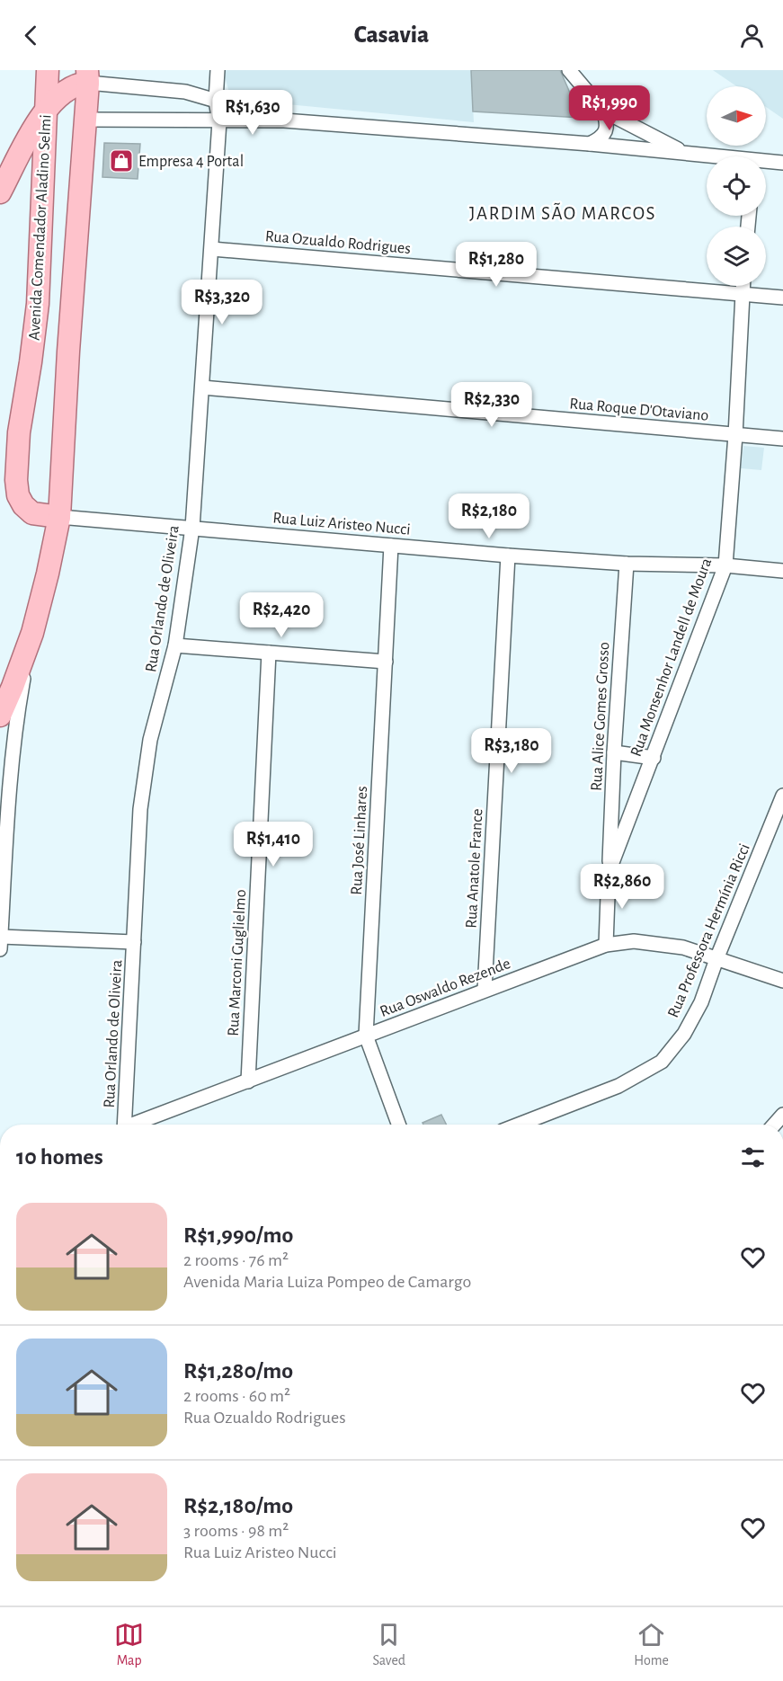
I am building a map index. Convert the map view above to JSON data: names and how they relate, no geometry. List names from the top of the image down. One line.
{"streets":{"main road":["Avenida Comendador Aladino Selmi"],"street":["Rua Ozualdo Rodrigues","Rua Roque D'Otaviano","Rua Luiz Aristeo Nucci","Rua Orlando de Oliveira","Rua Monsenhor Landell de Moura","Rua Alice Gomes Grosso","Rua José Linhares","Rua Anatole France","Rua Professora Hermínia Ricci","Rua Marconi Guglielmo","Rua Oswaldo Rezende"]},"crossings":[["Avenida Comendador Aladino Selmi","Rua Luiz Aristeo Nucci"],["Rua Ozualdo Rodrigues","Rua Orlando de Oliveira"],["Rua Ozualdo Rodrigues","Rua Monsenhor Landell de Moura"],["Rua Roque D'Otaviano","Rua Orlando de Oliveira"],["Rua Roque D'Otaviano","Rua Monsenhor Landell de Moura"],["Rua Luiz Aristeo Nucci","Rua Orlando de Oliveira"],["Rua Luiz Aristeo Nucci","Rua Monsenhor Landell de Moura"],["Rua Luiz Aristeo Nucci","Rua Alice Gomes Grosso"],["Rua Luiz Aristeo Nucci","Rua José Linhares"],["Rua Luiz Aristeo Nucci","Rua Anatole France"],["Rua Monsenhor Landell de Moura","Rua Alice Gomes Grosso"],["Rua Monsenhor Landell de Moura","Rua Oswaldo Rezende"],["Rua José Linhares","Rua Oswaldo Rezende"],["Rua Anatole France","Rua Oswaldo Rezende"],["Rua Professora Hermínia Ricci","Rua Oswaldo Rezende"],["Rua Marconi Guglielmo","Rua Oswaldo Rezende"]],"districts":["JARDIM SÃO MARCOS"],"places":{"shop":["Empresa 4 Portal"]},"north":"right","page":{"header":"Casavia","price":["R$1,990","R$1,630","R$1,280","R$3,320","R$2,330","R$2,180","R$2,420","R$3,180","R$1,410","R$2,860"],"heading":"10 homes","list":[{"name":"R$1,990/mo","note":"2 rooms · 76 m² · Avenida Maria Luiza Pompeo de Camargo"},{"name":"R$1,280/mo","note":"2 rooms · 60 m² · Rua Ozualdo Rodrigues"},{"name":"R$2,180/mo","note":"3 rooms · 98 m² · Rua Luiz Aristeo Nucci"}],"tabs":["Map","Saved","Home"]}}
